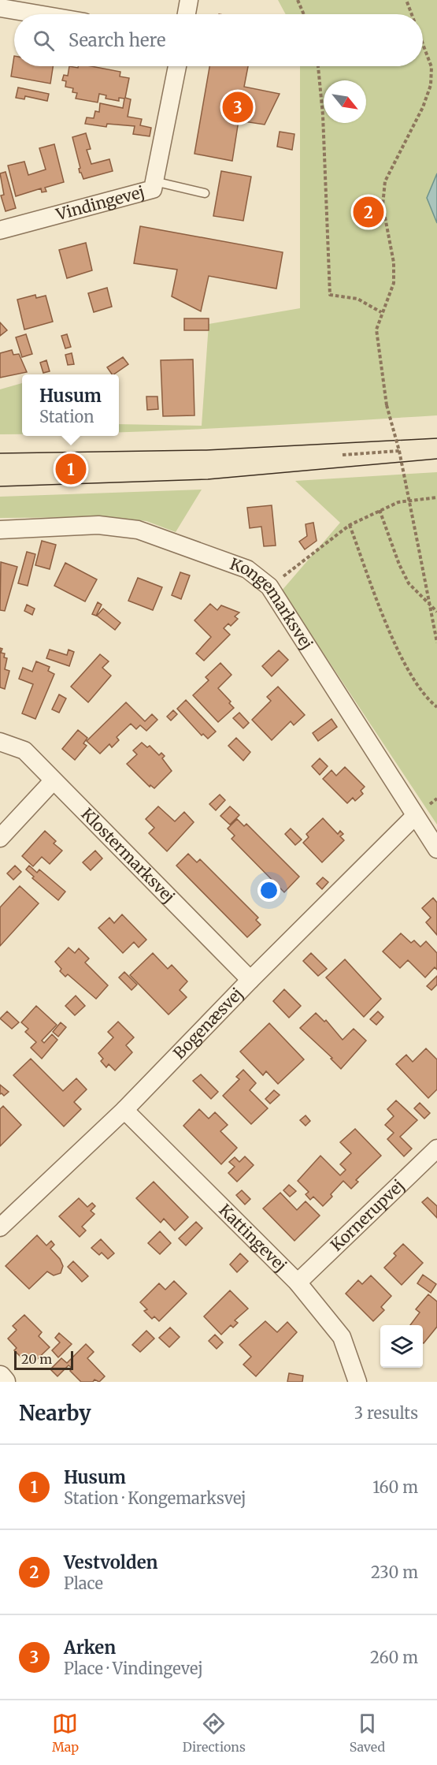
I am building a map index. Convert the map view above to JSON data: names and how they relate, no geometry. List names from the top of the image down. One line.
{"streets":{"street":["Vindingevej","Kongemarksvej","Klostermarksvej","Bogenæsvej","Kornerupvej","Kattingevej"]},"crossings":[["Kongemarksvej","Bogenæsvej"],["Klostermarksvej","Bogenæsvej"],["Bogenæsvej","Kattingevej"],["Kornerupvej","Kattingevej"]],"scale_bar":"20 m","north":"bottom right","page":{"search":"Search here","pins":["3","2","1"],"popup":["Husum","Station"],"scale":"20 m","heading":["Nearby","3 results"],"list":[{"mark":"1","name":"Husum","note":"Station · Kongemarksvej","value":"160 m"},{"mark":"2","name":"Vestvolden","note":"Place","value":"230 m"},{"mark":"3","name":"Arken","note":"Place · Vindingevej","value":"260 m"}],"nav":["Map","Directions","Saved"]}}
